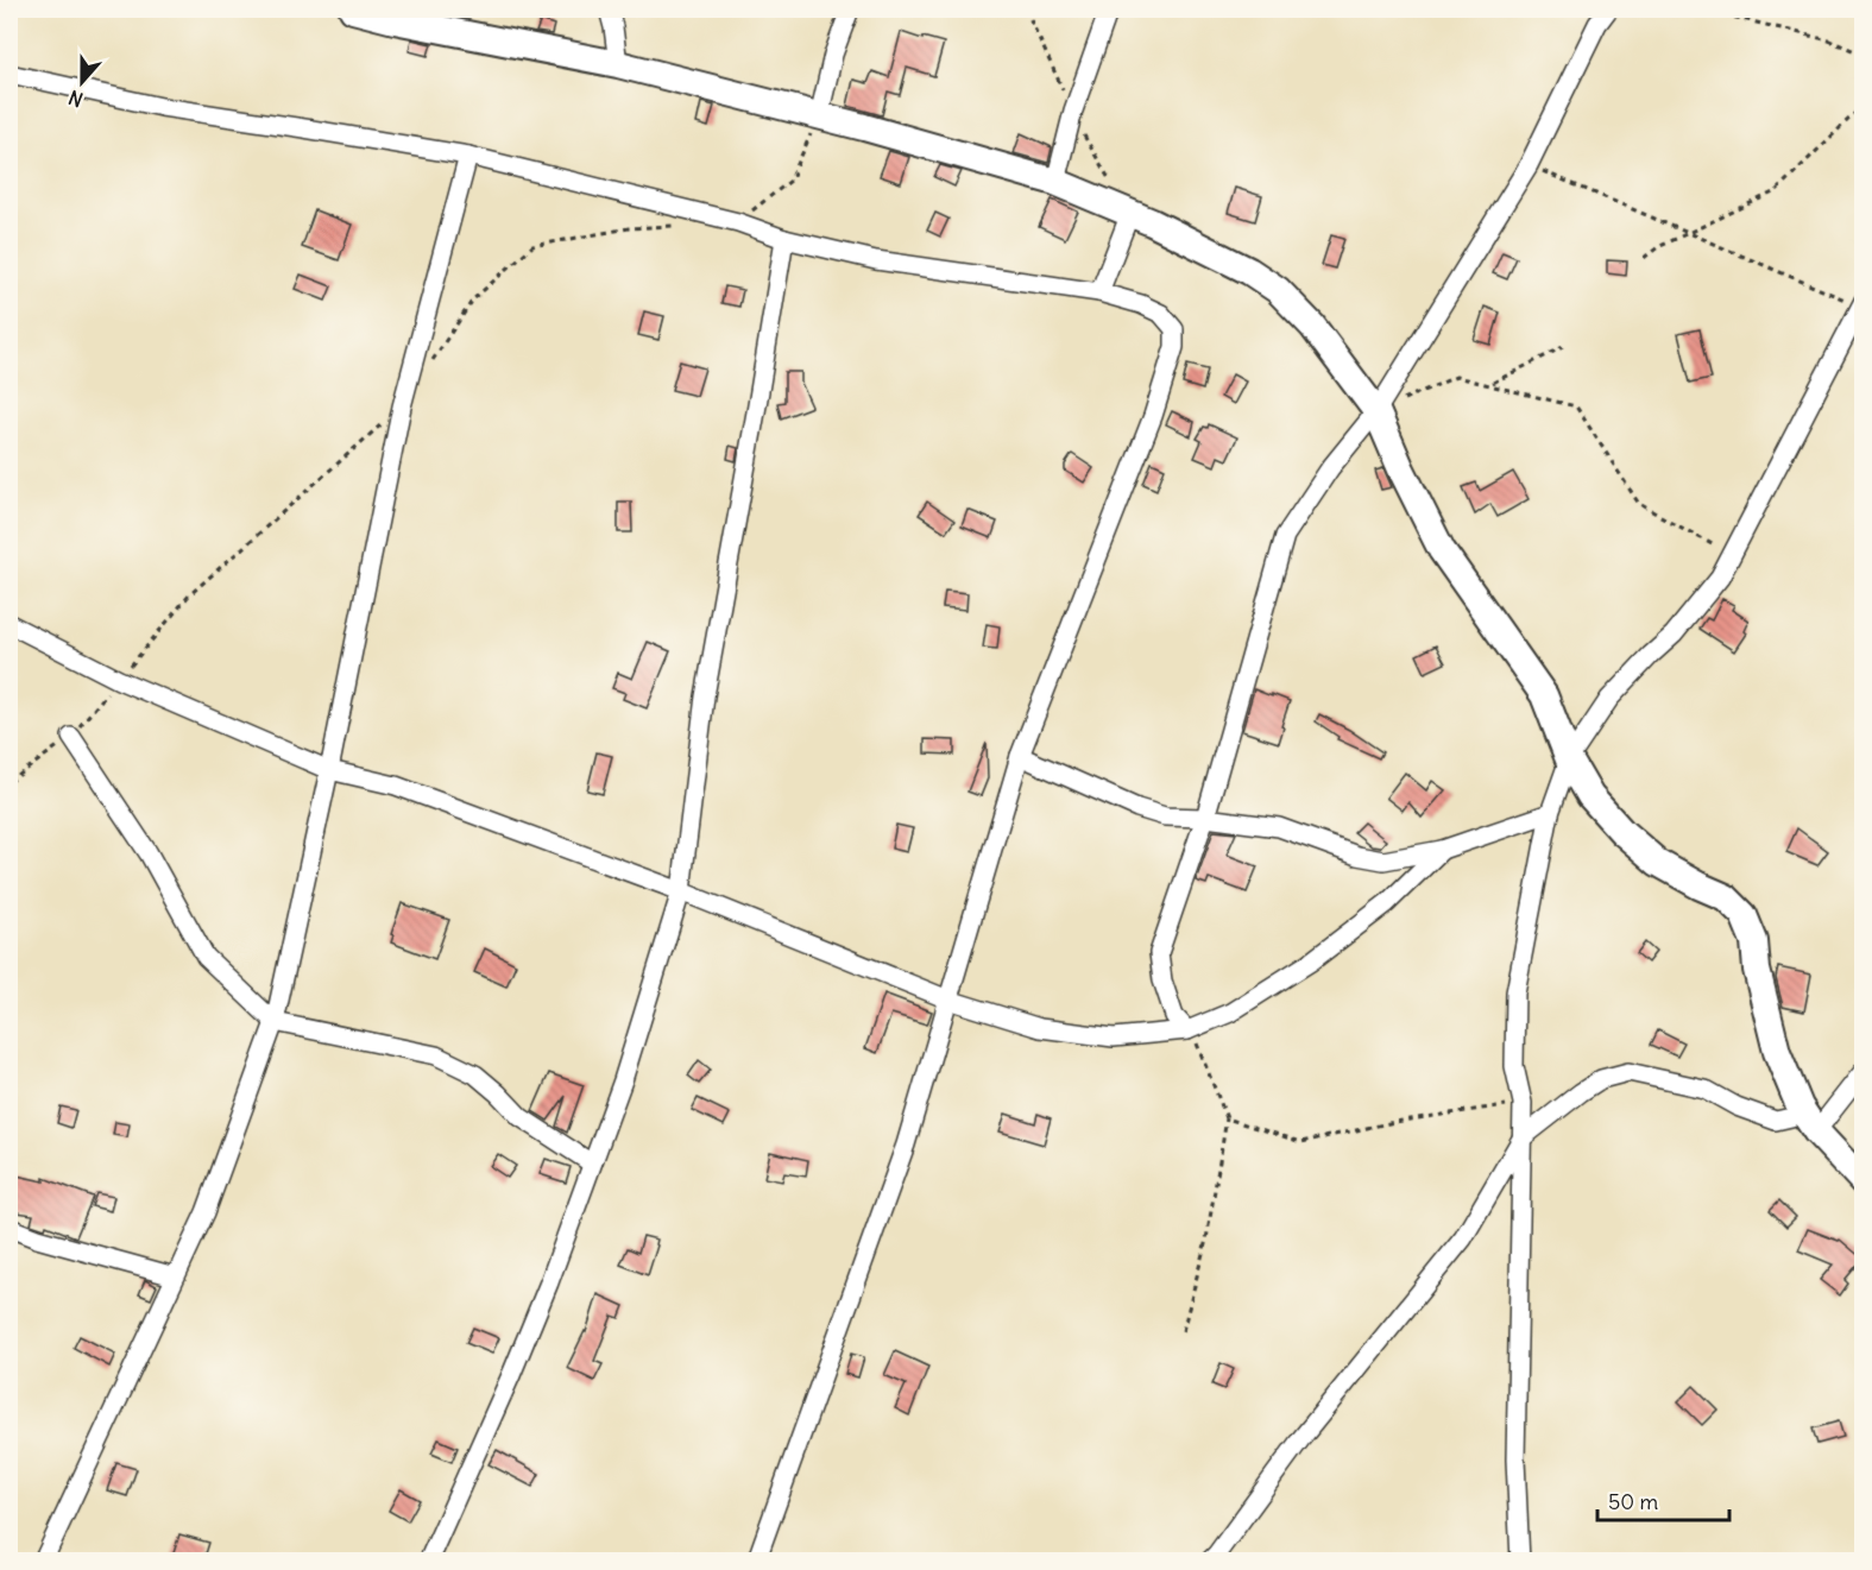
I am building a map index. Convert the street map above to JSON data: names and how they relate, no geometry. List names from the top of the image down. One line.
{"scale_bar":"50 m","north":"bottom"}
